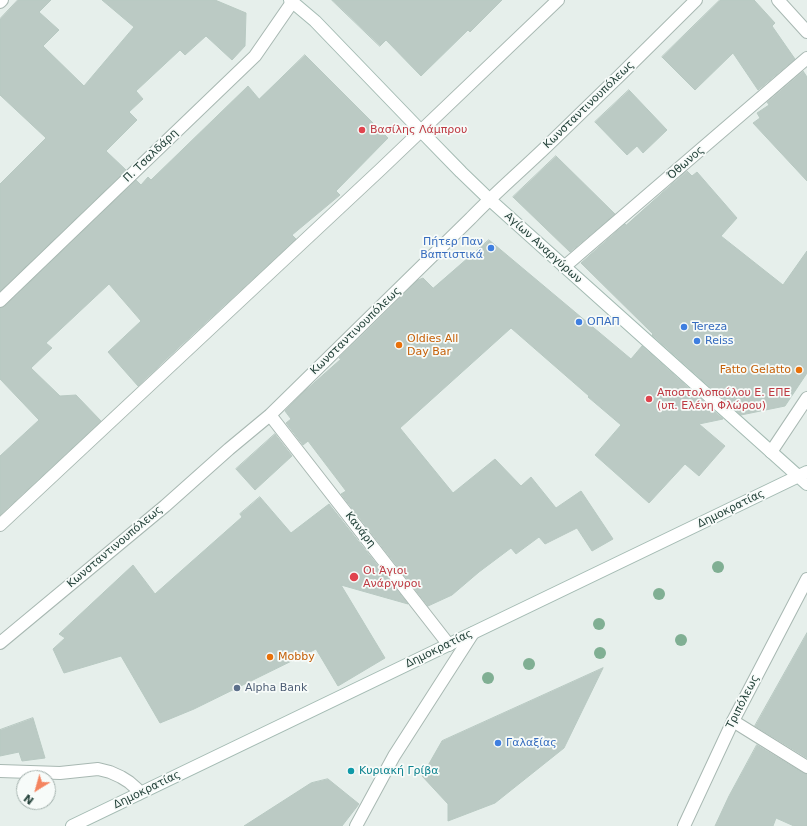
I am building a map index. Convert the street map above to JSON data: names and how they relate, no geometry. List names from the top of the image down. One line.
{"streets":{"street":["Κωνσταντινουπόλεως","Π. Τσαλδάρη","Όθωνος","Αγίων Αναργύρων","Δημοκρατίας","Κανάρη","Τριπόλεως"]},"crossings":[["Κωνσταντινουπόλεως","Αγίων Αναργύρων"],["Κωνσταντινουπόλεως","Κανάρη"],["Π. Τσαλδάρη","Αγίων Αναργύρων"],["Όθωνος","Αγίων Αναργύρων"],["Αγίων Αναργύρων","Δημοκρατίας"],["Δημοκρατίας","Κανάρη"]],"places":["Βασίλης Λάμπρου","Πήτερ Παν Βαπτιστικά","ΟΠΑΠ","Tereza","Reiss","Oldies All Day Bar","Fatto Gelatto","Αποστολοπούλου Ε. ΕΠΕ (υπ. Ελένη Φλώρου)","Οι Άγιοι Ανάργυροι","Mobby","Alpha Bank","Γαλαξίας","Κυριακή Γρίβα"],"north":"bottom left"}
